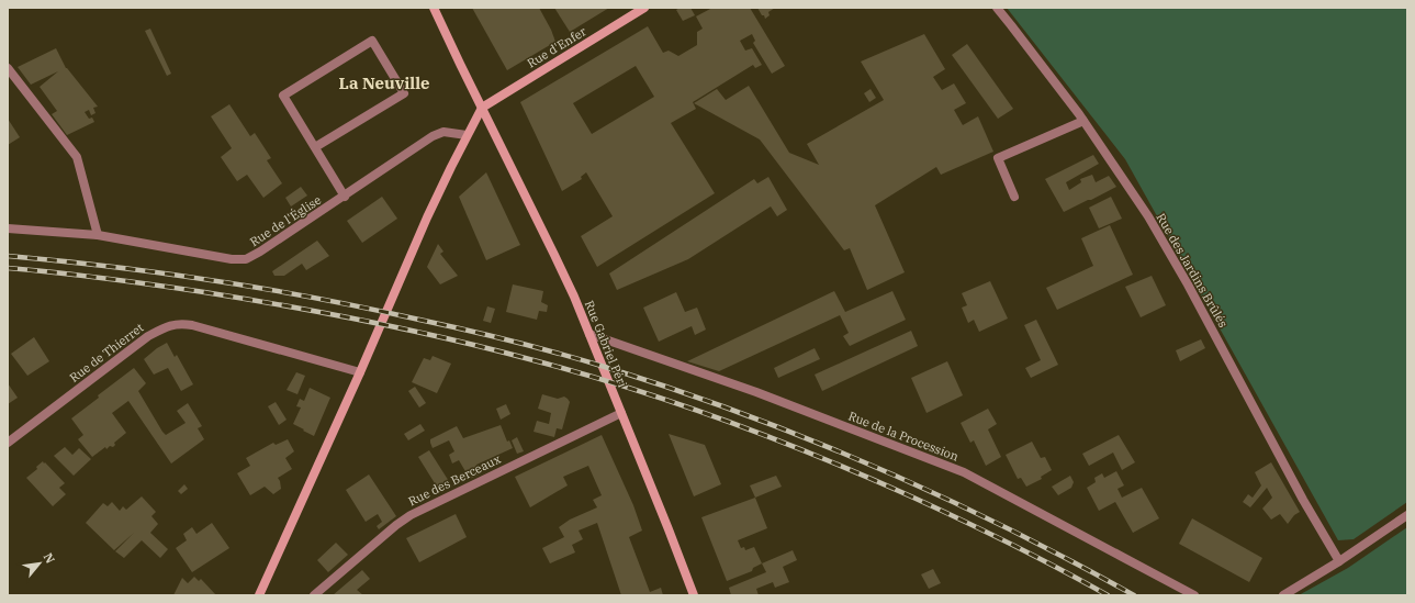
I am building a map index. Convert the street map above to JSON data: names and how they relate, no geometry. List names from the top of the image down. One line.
{"streets":{"main road":["Rue d'Enfer","Rue Gabriel Péri"],"street":["Rue de l'Église","Rue des Jardins Brûlés","Rue de Thierret","Rue de la Procession","Rue des Berceaux"]},"crossings":[["Rue d'Enfer","Rue Gabriel Péri"],["Rue Gabriel Péri","Rue de la Procession"],["Rue Gabriel Péri","Rue des Berceaux"]],"districts":["La Neuville"],"north":"top right"}
